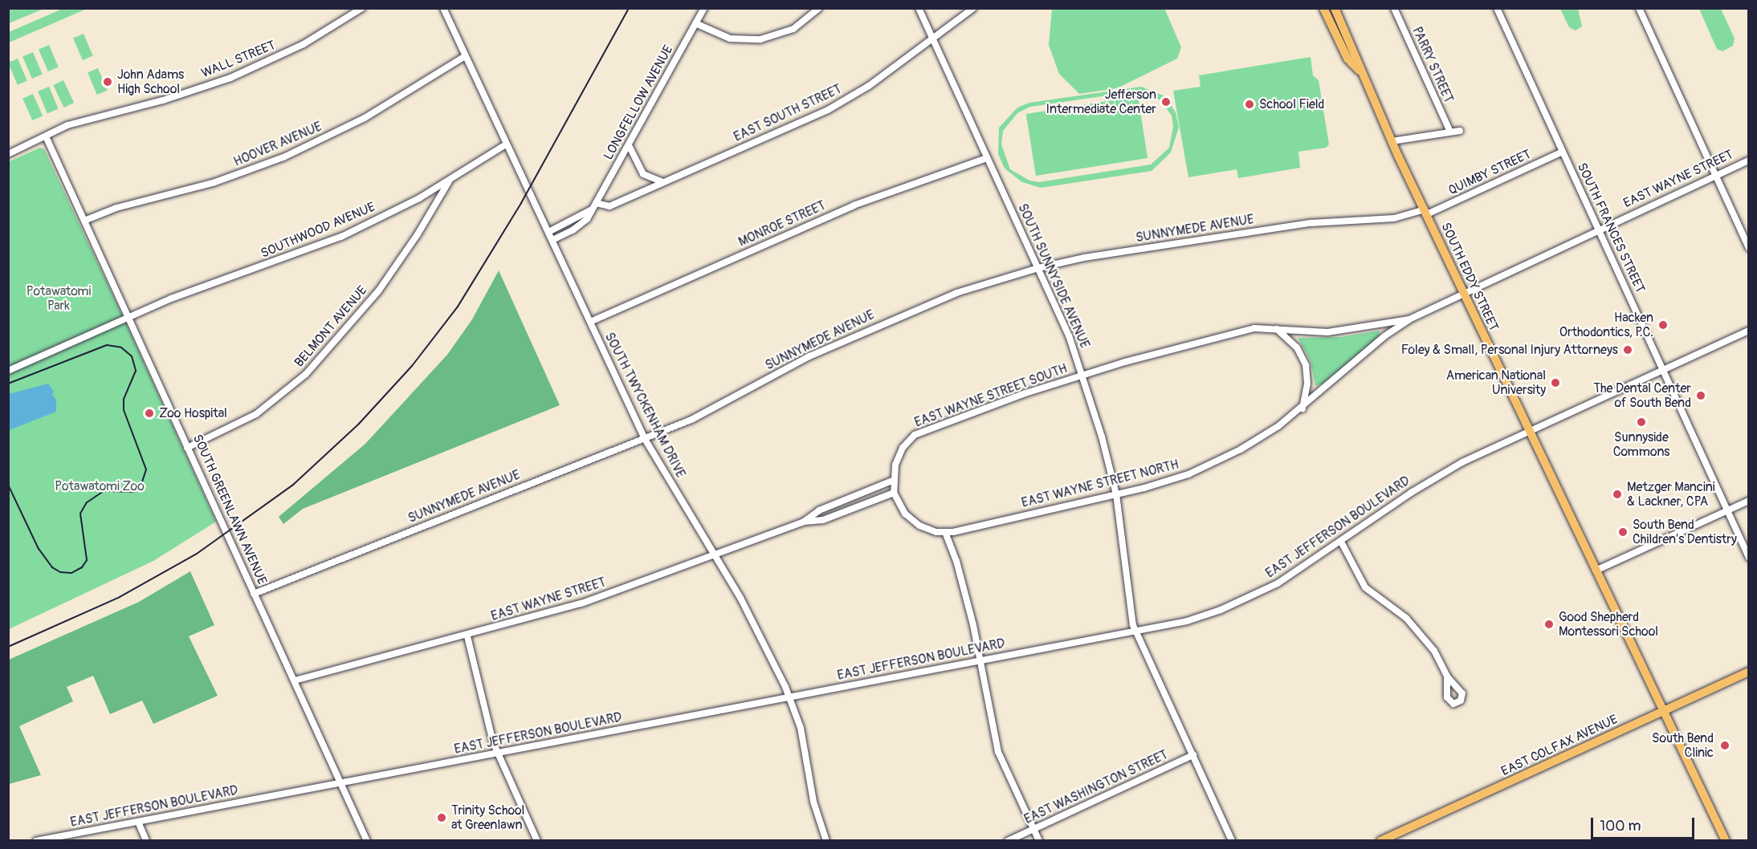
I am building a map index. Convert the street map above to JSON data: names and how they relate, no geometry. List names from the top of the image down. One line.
{"streets":{"main road":["SOUTH EDDY STREET","EAST COLFAX AVENUE"],"street":["WALL STREET","PARRY STREET","LONGFELLOW AVENUE","EAST SOUTH STREET","HOOVER AVENUE","QUIMBY STREET","EAST WAYNE STREET","MONROE STREET","SOUTH FRANCES STREET","SUNNYMEDE AVENUE","SOUTHWOOD AVENUE","SOUTH SUNNYSIDE AVENUE","BELMONT AVENUE","EAST WAYNE STREET SOUTH","SOUTH TWYCKENHAM DRIVE","EAST WAYNE STREET NORTH","SOUTH GREENLAWN AVENUE","EAST JEFFERSON BOULEVARD","EAST WASHINGTON STREET"]},"crossings":[["WALL STREET","SOUTH GREENLAWN AVENUE"],["LONGFELLOW AVENUE","EAST SOUTH STREET"],["LONGFELLOW AVENUE","SOUTH TWYCKENHAM DRIVE"],["EAST SOUTH STREET","SOUTH SUNNYSIDE AVENUE"],["HOOVER AVENUE","SOUTH TWYCKENHAM DRIVE"],["HOOVER AVENUE","SOUTH GREENLAWN AVENUE"],["QUIMBY STREET","SOUTH FRANCES STREET"],["QUIMBY STREET","SUNNYMEDE AVENUE"],["QUIMBY STREET","SOUTH EDDY STREET"],["EAST WAYNE STREET","SOUTH FRANCES STREET"],["EAST WAYNE STREET","SOUTH EDDY STREET"],["EAST WAYNE STREET","EAST WAYNE STREET SOUTH"],["EAST WAYNE STREET","SOUTH TWYCKENHAM DRIVE"],["EAST WAYNE STREET","EAST WAYNE STREET NORTH"],["EAST WAYNE STREET","SOUTH GREENLAWN AVENUE"],["MONROE STREET","SOUTH SUNNYSIDE AVENUE"],["MONROE STREET","SOUTH TWYCKENHAM DRIVE"],["SOUTH FRANCES STREET","EAST JEFFERSON BOULEVARD"],["SUNNYMEDE AVENUE","SOUTH SUNNYSIDE AVENUE"],["SUNNYMEDE AVENUE","SOUTH EDDY STREET"],["SUNNYMEDE AVENUE","SOUTH TWYCKENHAM DRIVE"],["SUNNYMEDE AVENUE","SOUTH GREENLAWN AVENUE"],["SOUTHWOOD AVENUE","BELMONT AVENUE"],["SOUTHWOOD AVENUE","SOUTH TWYCKENHAM DRIVE"],["SOUTHWOOD AVENUE","SOUTH GREENLAWN AVENUE"],["SOUTH SUNNYSIDE AVENUE","EAST WAYNE STREET SOUTH"],["SOUTH SUNNYSIDE AVENUE","EAST WAYNE STREET NORTH"],["SOUTH SUNNYSIDE AVENUE","EAST JEFFERSON BOULEVARD"],["SOUTH SUNNYSIDE AVENUE","EAST WASHINGTON STREET"],["SOUTH EDDY STREET","EAST JEFFERSON BOULEVARD"],["SOUTH EDDY STREET","EAST COLFAX AVENUE"],["BELMONT AVENUE","SOUTH GREENLAWN AVENUE"],["EAST WAYNE STREET SOUTH","EAST WAYNE STREET NORTH"],["SOUTH TWYCKENHAM DRIVE","EAST JEFFERSON BOULEVARD"],["SOUTH GREENLAWN AVENUE","EAST JEFFERSON BOULEVARD"]],"parks":["Potawatomi Park","Potawatomi Zoo"],"places":["John Adams High School","Jefferson Intermediate Center","School Field","Hacken Orthodontics, P.C.","Foley & Small, Personal Injury Attorneys","American National University","The Dental Center of South Bend","Zoo Hospital","Sunnyside Commons","Metzger Mancini & Lackner, CPA","South Bend Children's Dentistry","Good Shepherd Montessori School","South Bend Clinic","Trinity School at Greenlawn"],"scale_bar":"100 m"}
